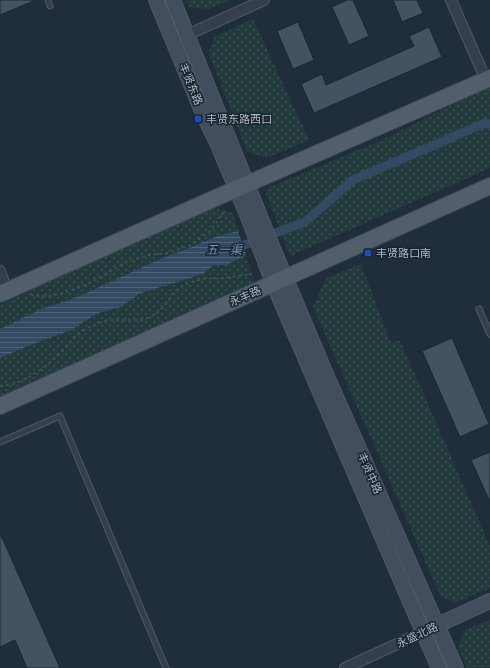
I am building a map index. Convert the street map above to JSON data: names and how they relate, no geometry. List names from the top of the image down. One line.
{"streets":{"main road":["永丰路"],"street":["丰贤东路","丰贤中路","永盛北路"]},"crossings":[["永丰路","丰贤中路"],["丰贤中路","永盛北路"]],"water":["五一渠"],"places":{"transit":["丰贤东路西口","丰贤路口南"]}}
